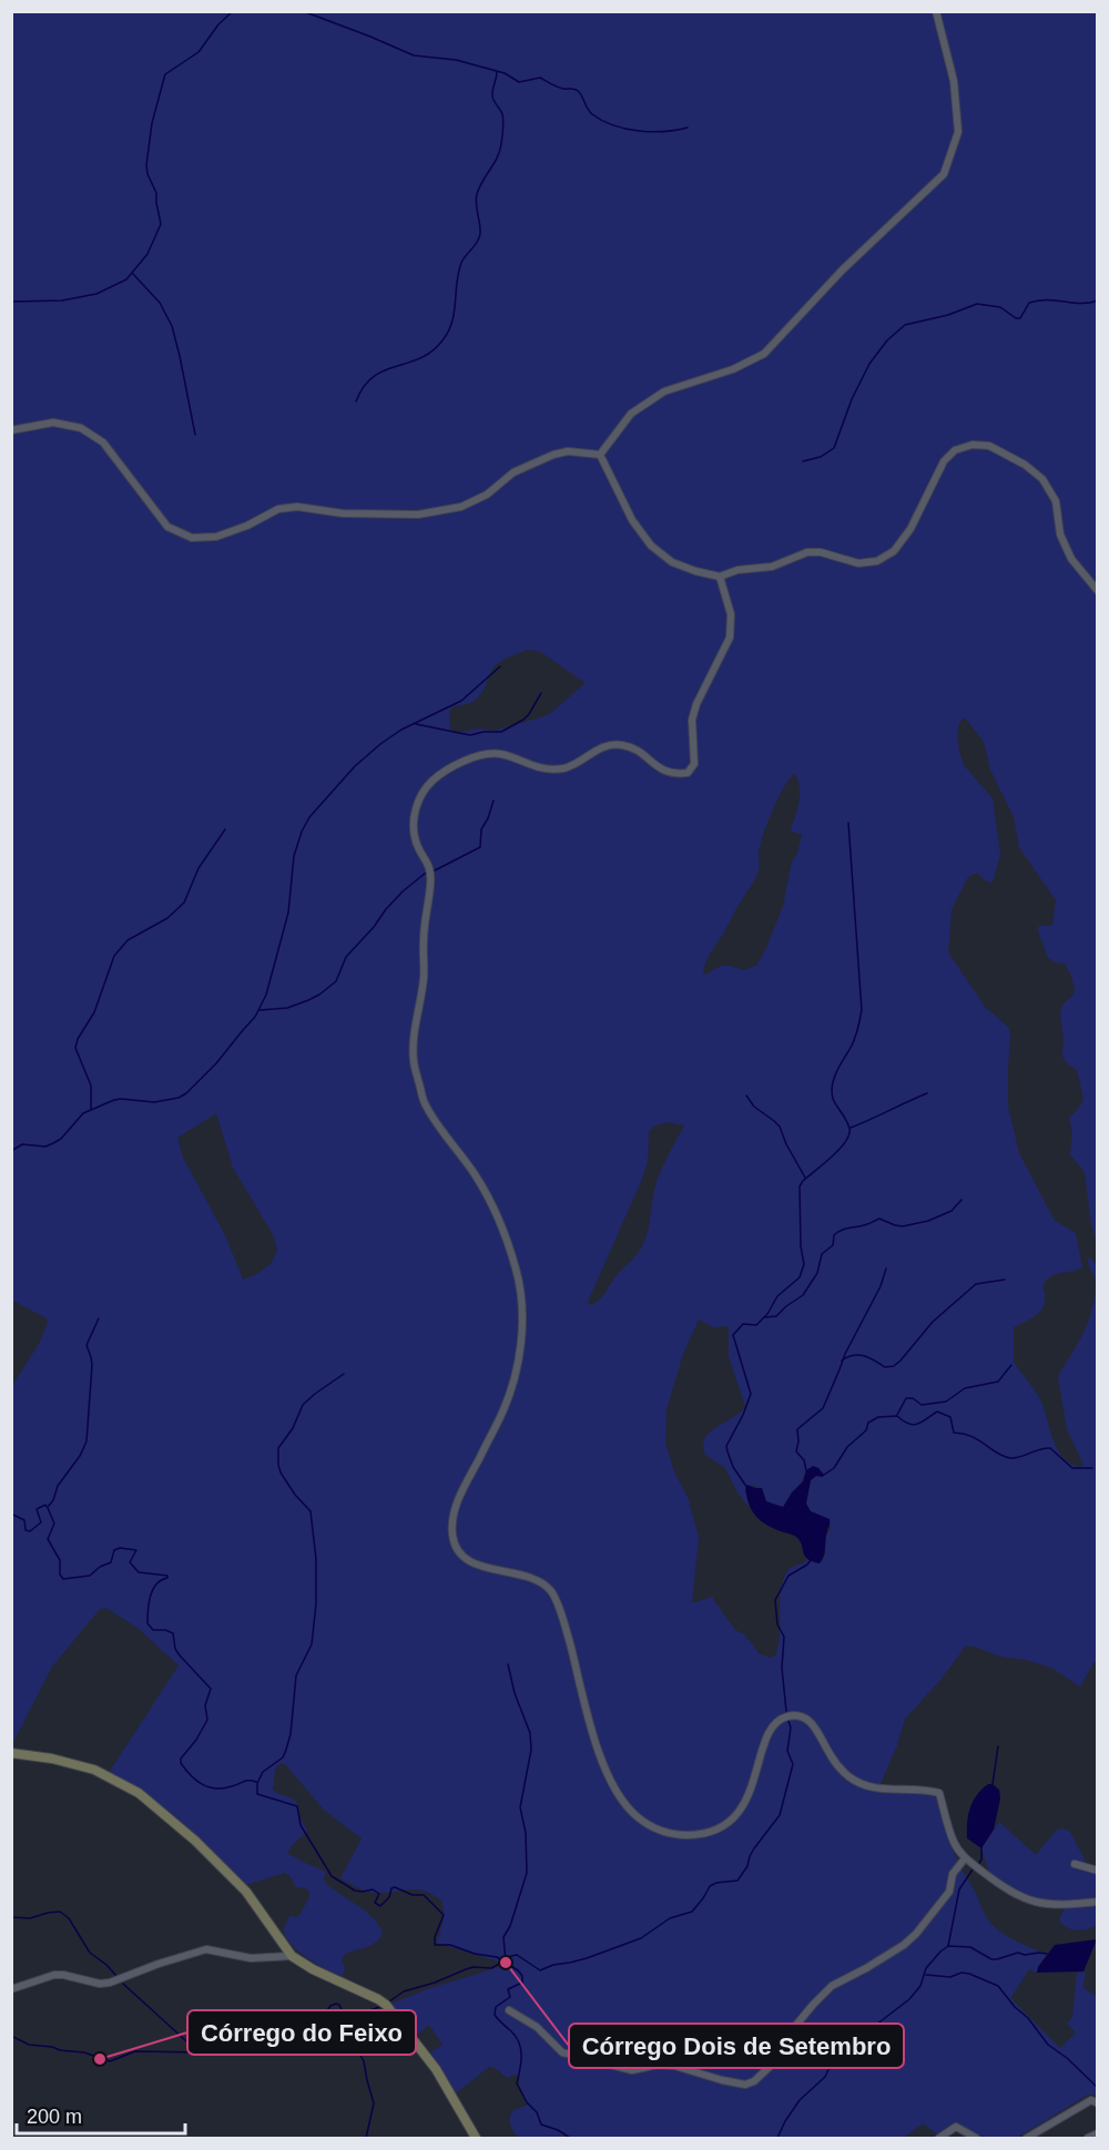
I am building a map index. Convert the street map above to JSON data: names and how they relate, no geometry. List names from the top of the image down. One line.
{"places":["Córrego Dois de Setembro","Córrego do Feixo"],"scale_bar":"200 m"}
